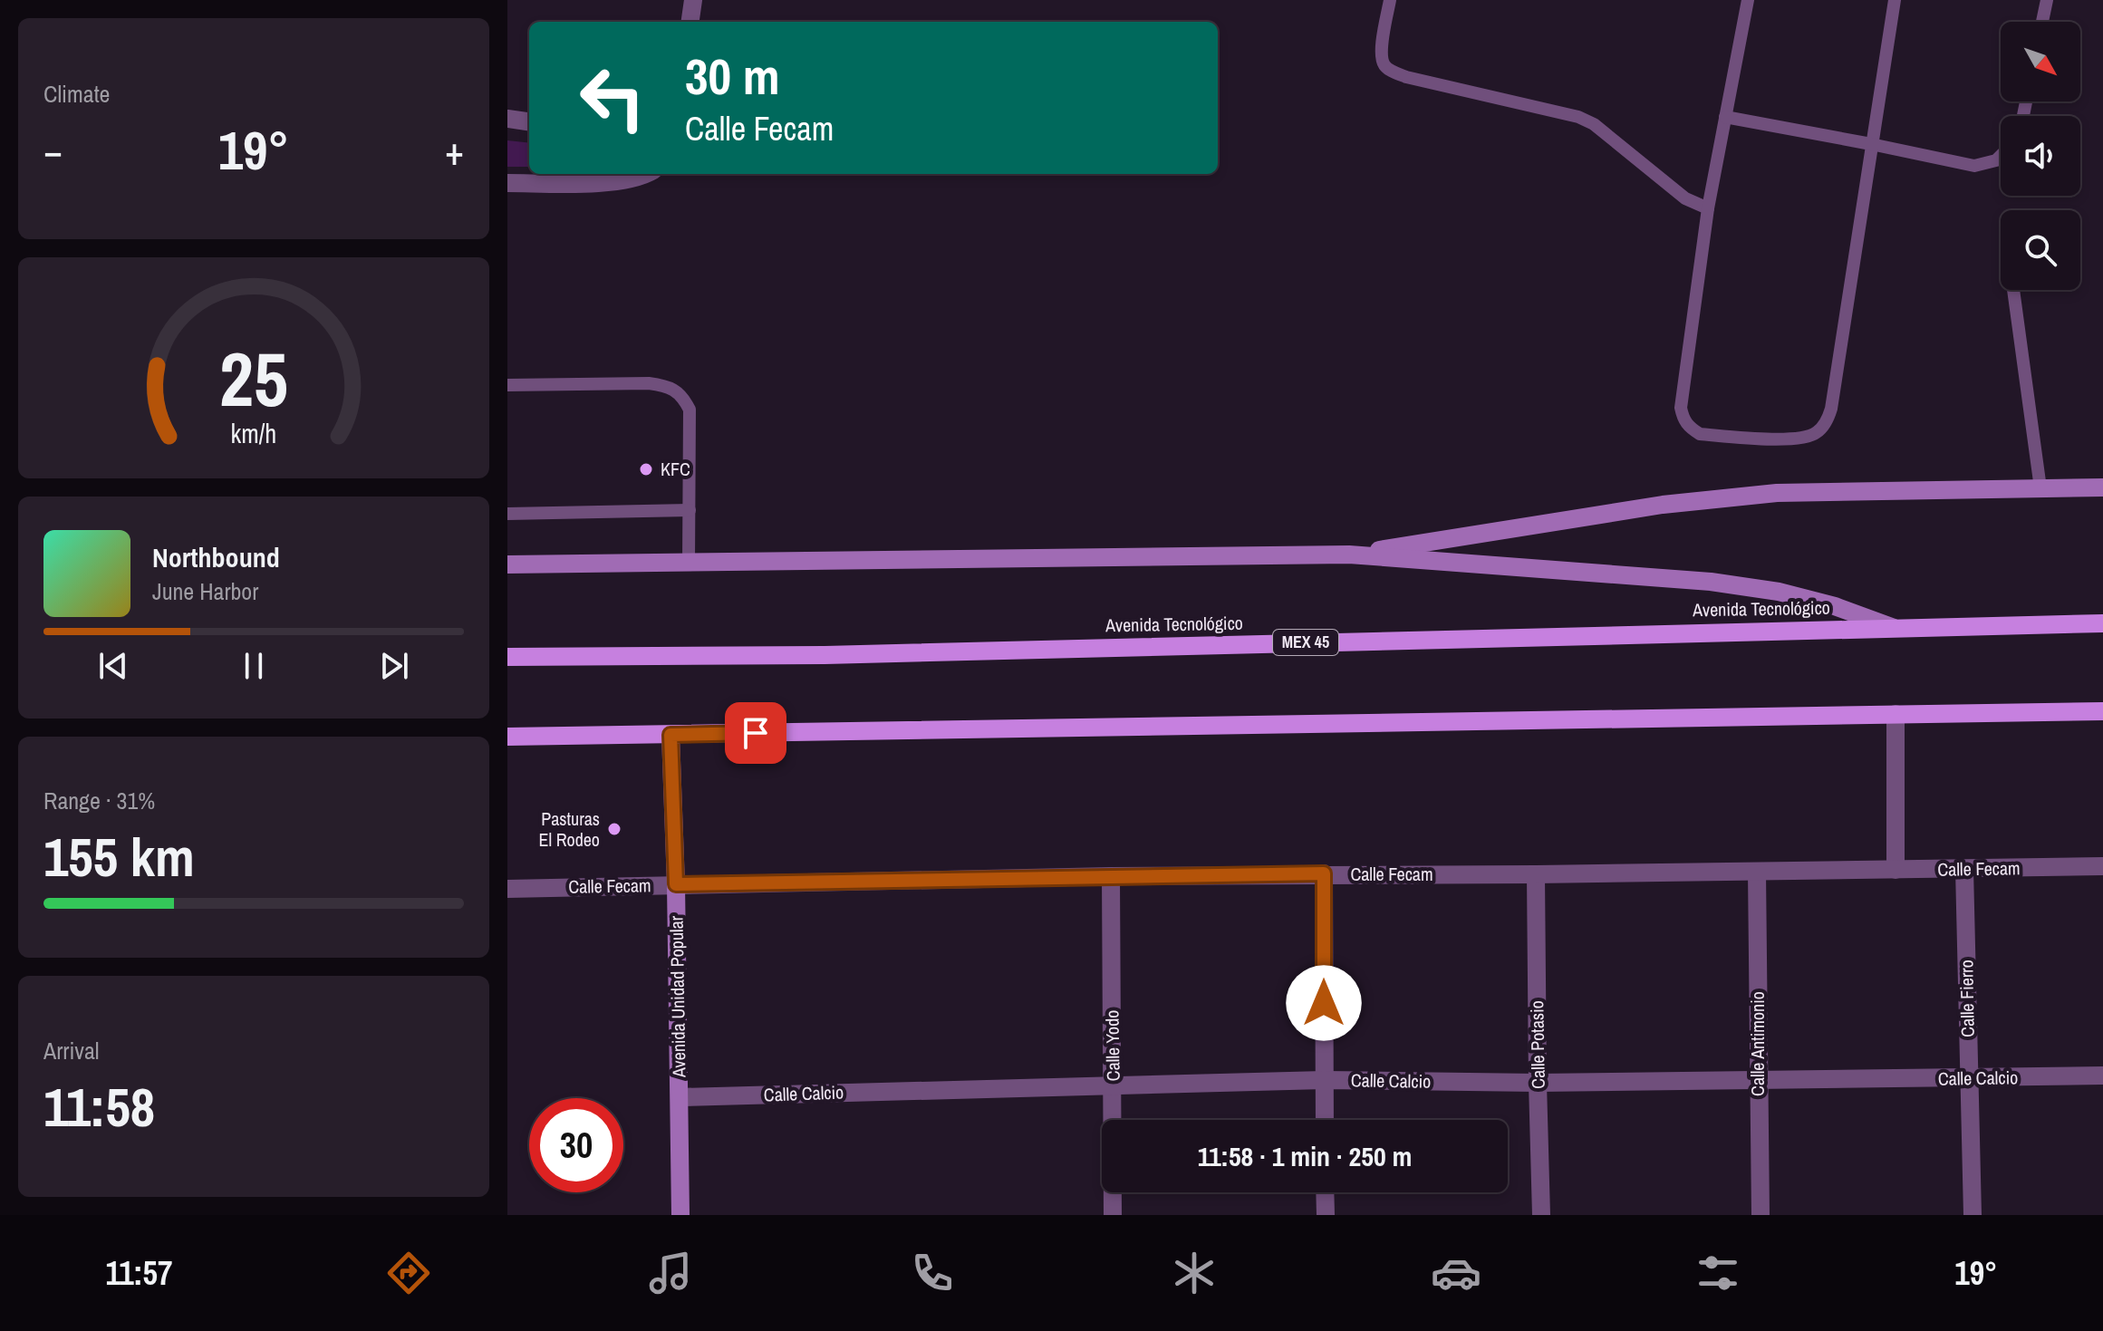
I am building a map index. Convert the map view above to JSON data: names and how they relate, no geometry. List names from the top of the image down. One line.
{"streets":{"main road":["Avenida Tecnológico","MEX 45","Avenida Unidad Popular"],"street":["Calle Fecam","Calle Fierro","Calle Antimonio","Calle Potasio","Calle Yodo","Calle Calcio"]},"crossings":[["Calle Fecam","Avenida Unidad Popular"],["Calle Fecam","Calle Fierro"],["Calle Fecam","Calle Antimonio"],["Calle Fecam","Calle Potasio"],["Calle Fecam","Calle Yodo"],["Avenida Unidad Popular","Calle Calcio"],["Calle Fierro","Calle Calcio"],["Calle Antimonio","Calle Calcio"],["Calle Potasio","Calle Calcio"],["Calle Yodo","Calle Calcio"]],"places":["KFC","Pasturas El Rodeo"],"north":"bottom right","page":{"tile":["Climate",["Range · 31%","155 km"],["Arrival","11:58"]],"turn":["30 m","Calle Fecam"],"heat":["−","19°","+"],"song":["Northbound","June Harbor"],"limit":"30","trip":"11:58 · 1 min · 250 m","tabs":["11:57","19°"],"gauge":["25","km/h"]}}
